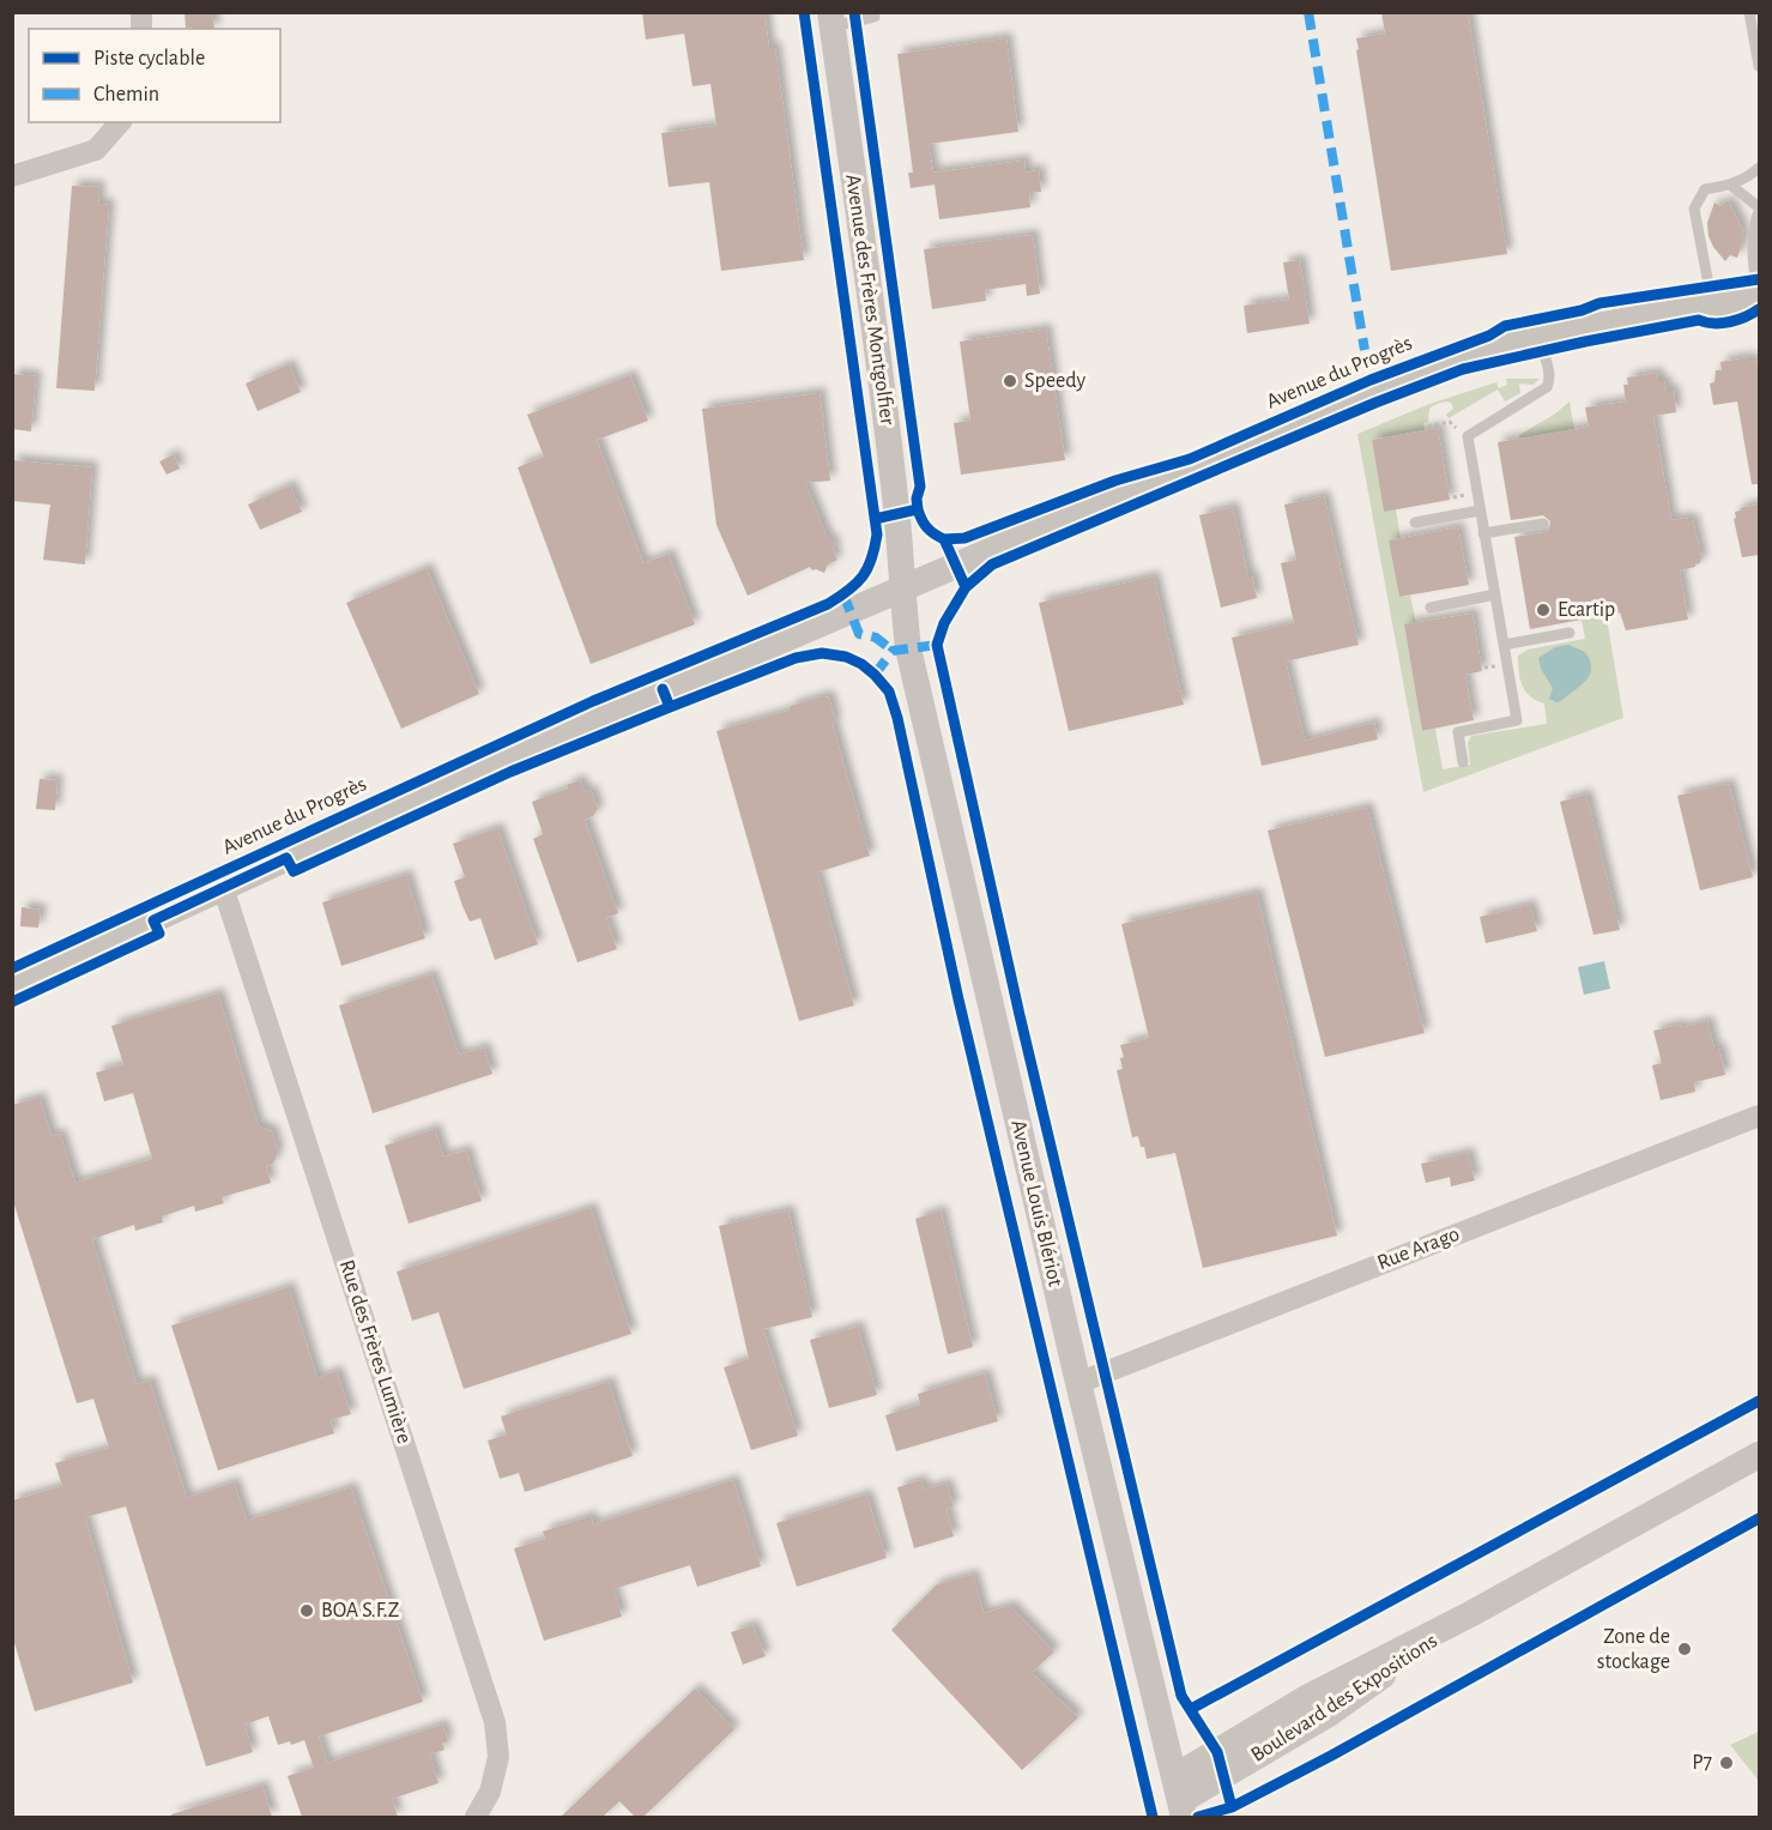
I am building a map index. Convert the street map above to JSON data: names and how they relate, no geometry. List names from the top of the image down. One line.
{"streets":{"street":["Avenue des Frères Montgolfier","Avenue du Progrès","Avenue Louis Blériot","Rue Arago","Rue des Frères Lumière","Boulevard des Expositions"]},"crossings":[["Avenue des Frères Montgolfier","Avenue du Progrès"],["Avenue des Frères Montgolfier","Avenue Louis Blériot"],["Avenue du Progrès","Avenue Louis Blériot"],["Avenue du Progrès","Rue des Frères Lumière"],["Avenue Louis Blériot","Rue Arago"],["Avenue Louis Blériot","Boulevard des Expositions"]],"places":["Speedy","Ecartip","BOA S.F.Z","Zone de stockage","P7"],"legend":["Piste cyclable","Chemin"]}
